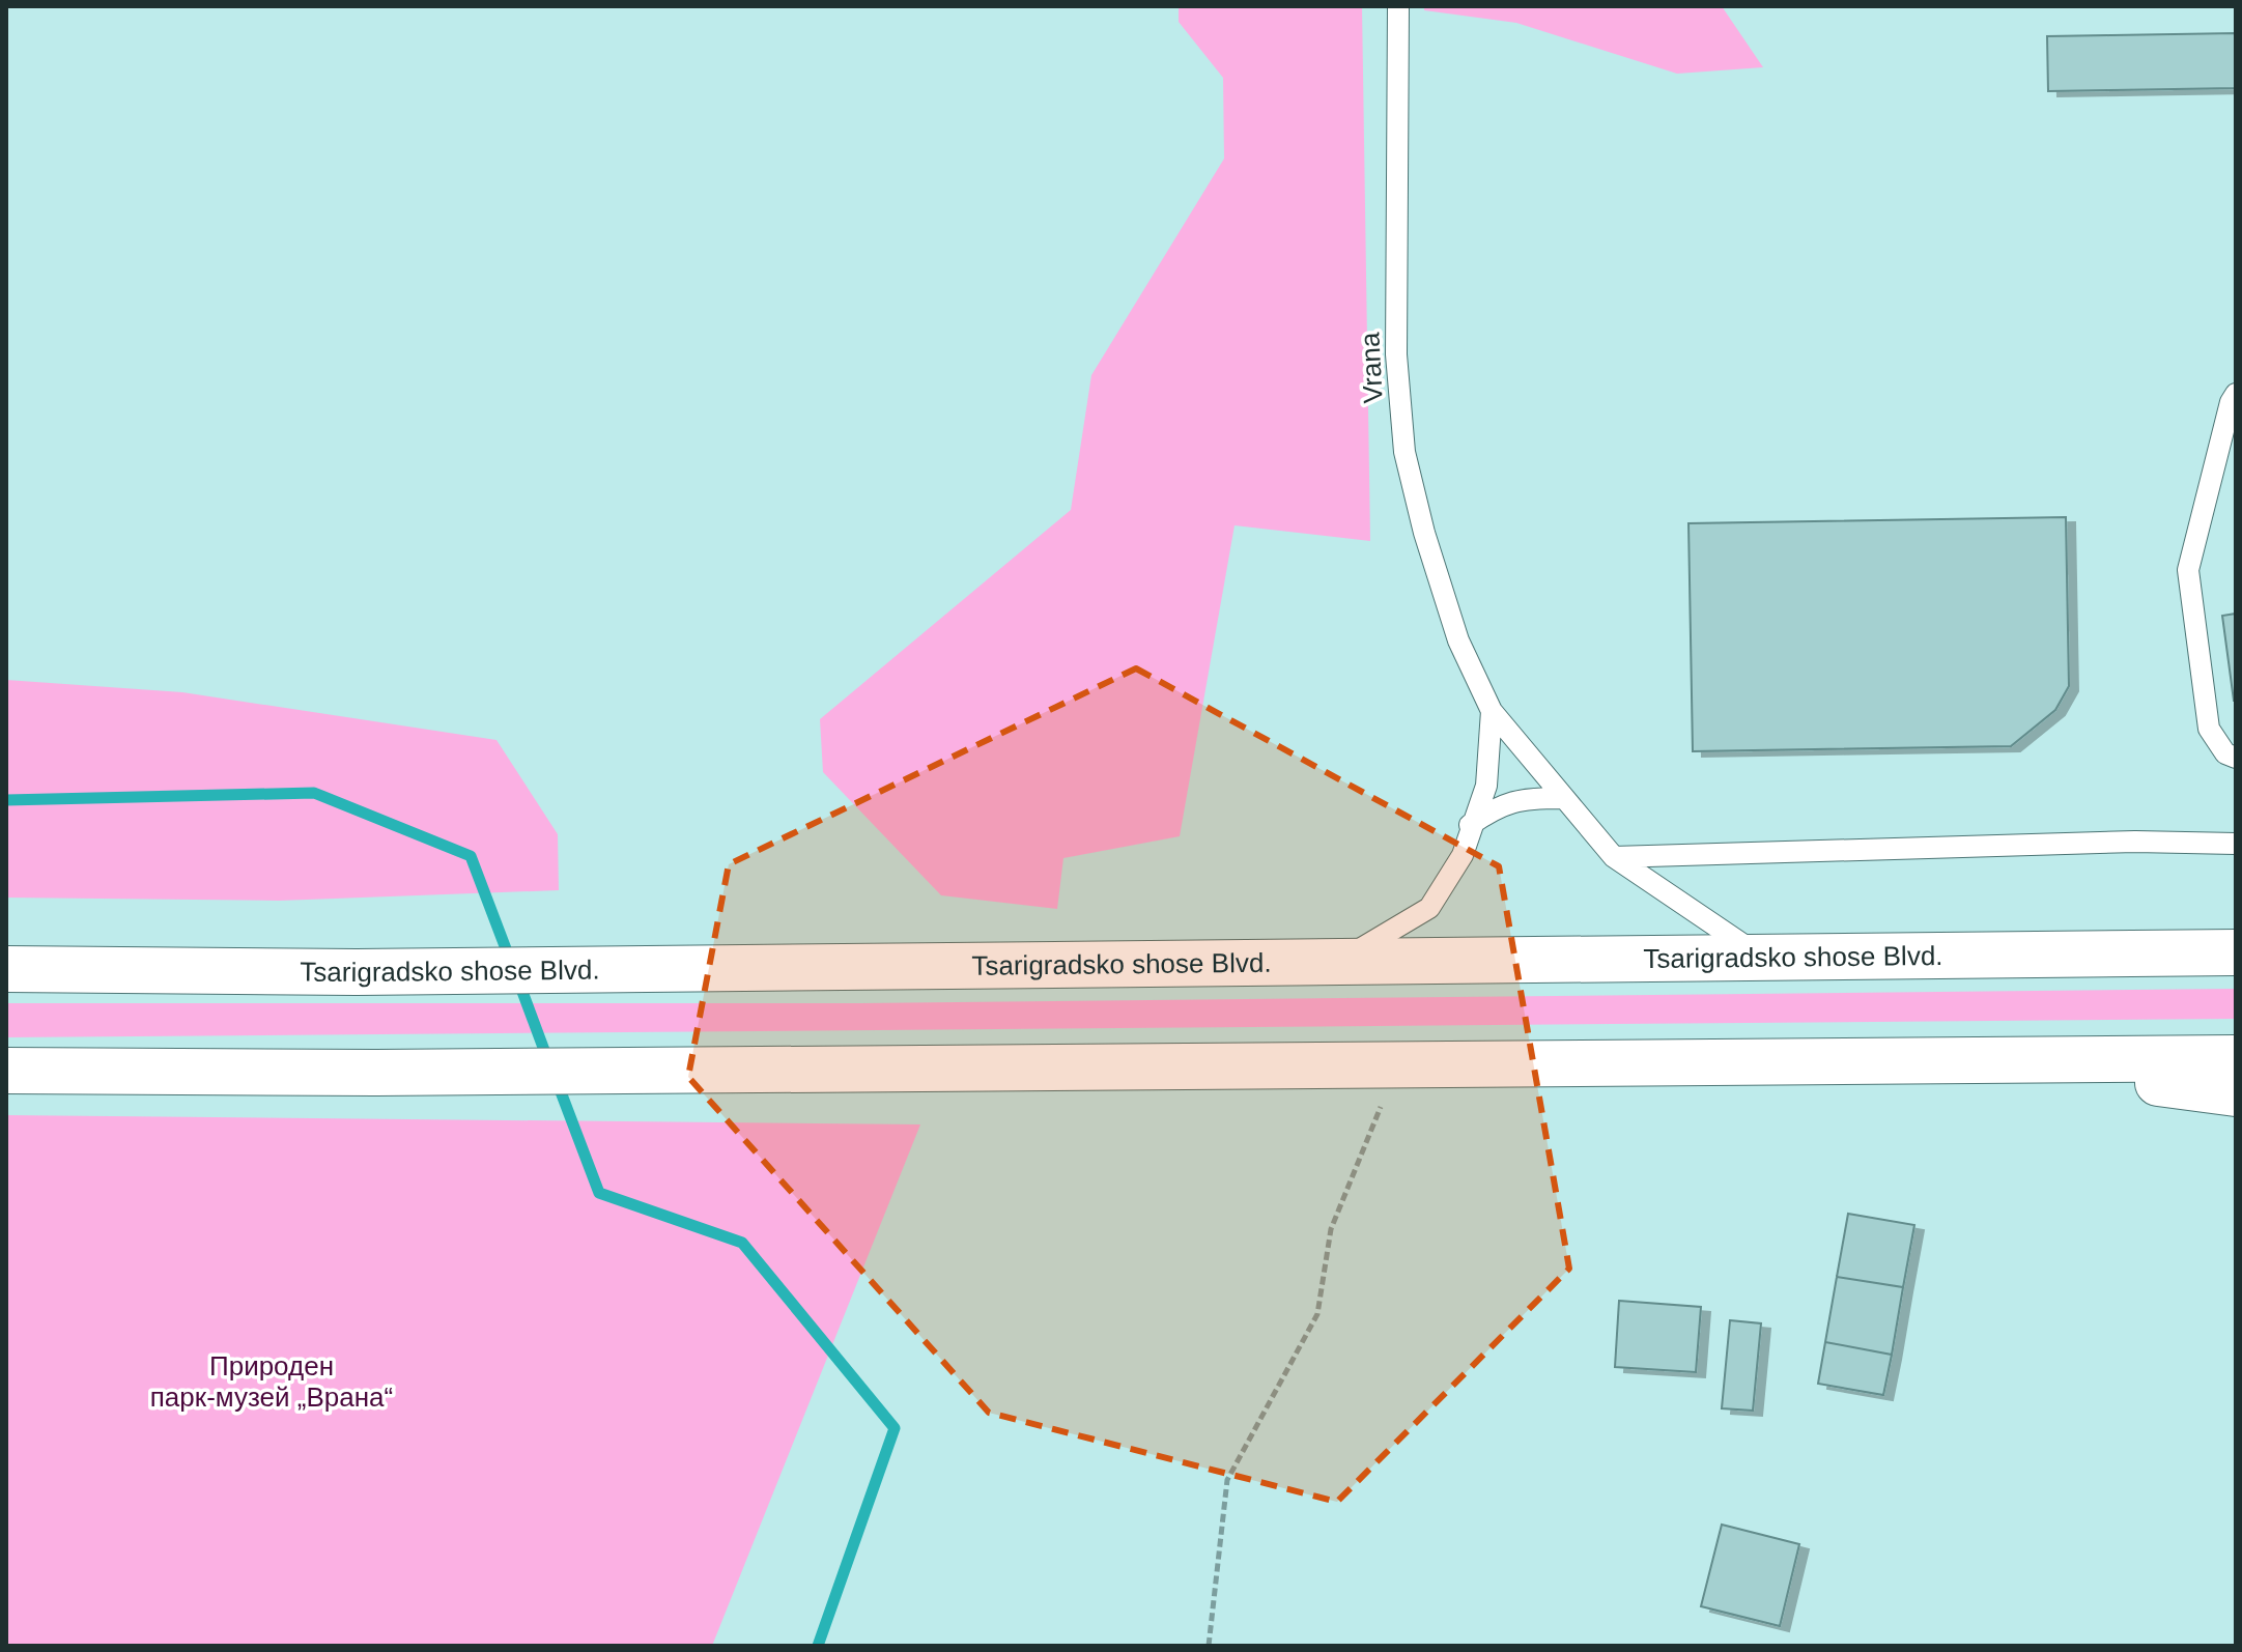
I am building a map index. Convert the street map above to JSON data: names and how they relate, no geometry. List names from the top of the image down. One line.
{"streets":{"highway":["Tsarigradsko shose Blvd."],"lane":["Vrana"]},"crossings":[["Vrana","Tsarigradsko shose Blvd."]],"parks":["Природен парк-музей „Врана“"]}
